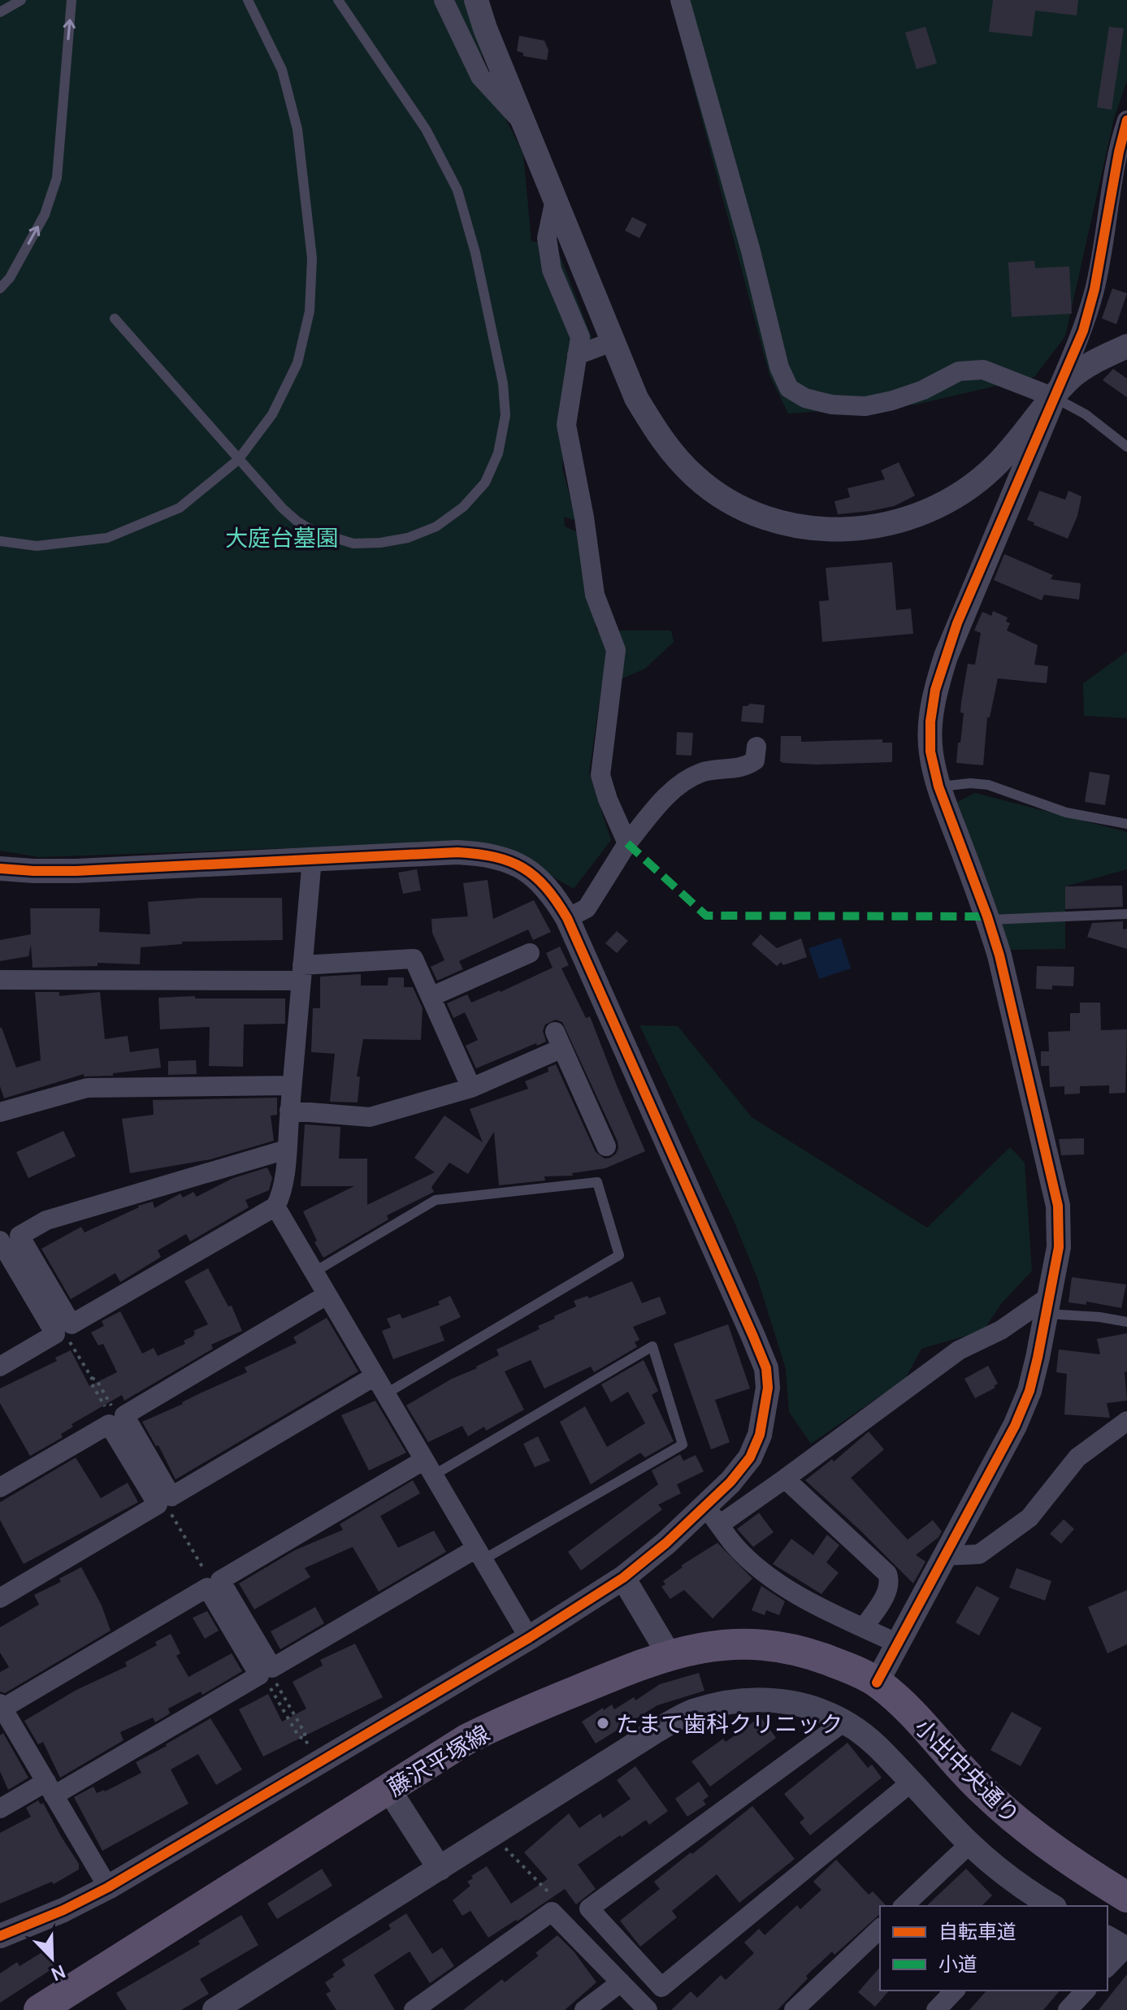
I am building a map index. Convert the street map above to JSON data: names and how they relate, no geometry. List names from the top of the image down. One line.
{"streets":{"main road":["藤沢平塚線","小出中央通り"]},"crossings":[["藤沢平塚線","小出中央通り"]],"parks":["大庭台墓園"],"places":["たまて歯科クリニック"],"legend":["自転車道","小道"],"north":"bottom right"}
